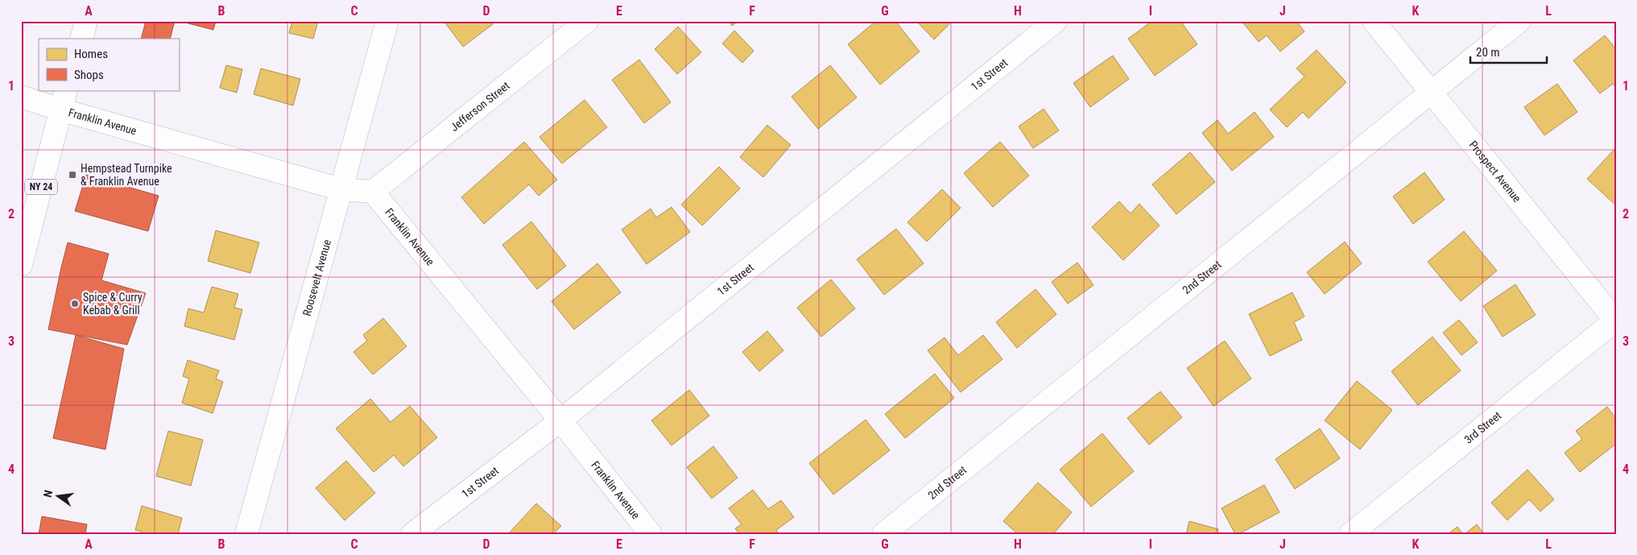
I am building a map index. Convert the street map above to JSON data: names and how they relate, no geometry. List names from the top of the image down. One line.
{"streets":{"street":["1st Street","Jefferson Street","Franklin Avenue","Prospect Avenue","NY 24","Roosevelt Avenue","2nd Street","3rd Street"]},"crossings":[["1st Street","Franklin Avenue"],["Jefferson Street","Franklin Avenue"],["Franklin Avenue","NY 24"],["Franklin Avenue","Roosevelt Avenue"],["Prospect Avenue","2nd Street"],["Prospect Avenue","3rd Street"]],"places":{"transit":["Hempstead Turnpike & Franklin Avenue"],"other":["Spice & Curry Kebab & Grill"]},"legend":["Homes","Shops"],"scale_bar":"20 m","north":"left","grid":{"columns":["A","B","C","D","E","F","G","H","I","J","K","L"],"rows":["1","2","3","4"]}}
